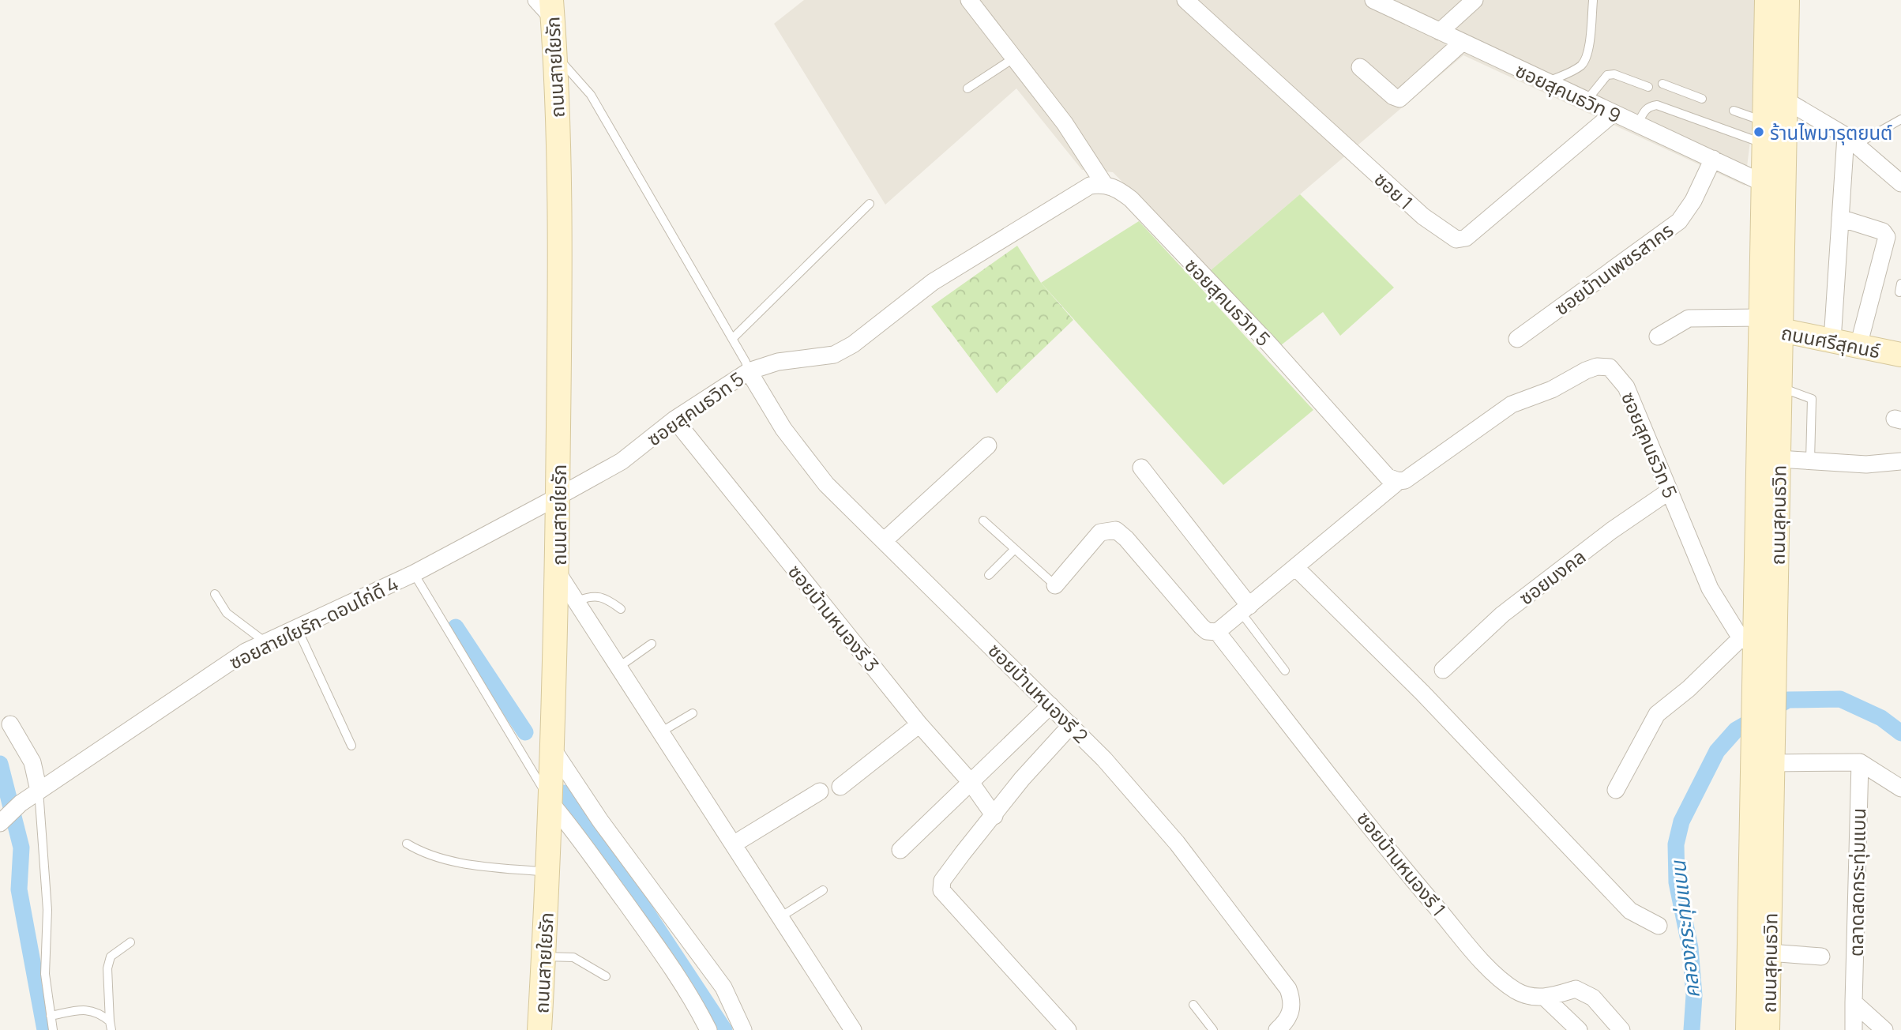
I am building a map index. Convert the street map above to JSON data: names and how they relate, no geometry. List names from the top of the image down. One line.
{"streets":{"main road":["ถนนสายใยรัก","ถนนศรีสุคนธ์","ถนนสุคนธวิท"],"street":["ซอยสุคนธวิท 9","ซอย 1","ซอยบ้านเพชรสาคร","ซอยสุคนธวิท 5","ซอยมงคล","ซอยบ้านหนองรี 3","ซอยสายใยรัก-ดอนไก่ดี 4","ซอยบ้านหนองรี 2","ซอยบ้านหนองรี 1","ตลาดสดกระทุ่มแบน"]},"crossings":[["ถนนสายใยรัก","ซอยสุคนธวิท 5"],["ถนนสายใยรัก","ซอยสายใยรัก-ดอนไก่ดี 4"],["ซอยสุคนธวิท 9","ซอย 1"],["ซอยสุคนธวิท 9","ซอยบ้านเพชรสาคร"],["ซอยสุคนธวิท 9","ถนนสุคนธวิท"],["ซอยสุคนธวิท 5","ถนนสุคนธวิท"],["ซอยสุคนธวิท 5","ซอยมงคล"],["ซอยสุคนธวิท 5","ซอยบ้านหนองรี 3"],["ซอยสุคนธวิท 5","ซอยสายใยรัก-ดอนไก่ดี 4"],["ซอยสุคนธวิท 5","ซอยบ้านหนองรี 2"],["ถนนศรีสุคนธ์","ถนนสุคนธวิท"]],"water":["คลองกระทุ่มแบน"],"places":["ร้านไพมารุตยนต์"]}
